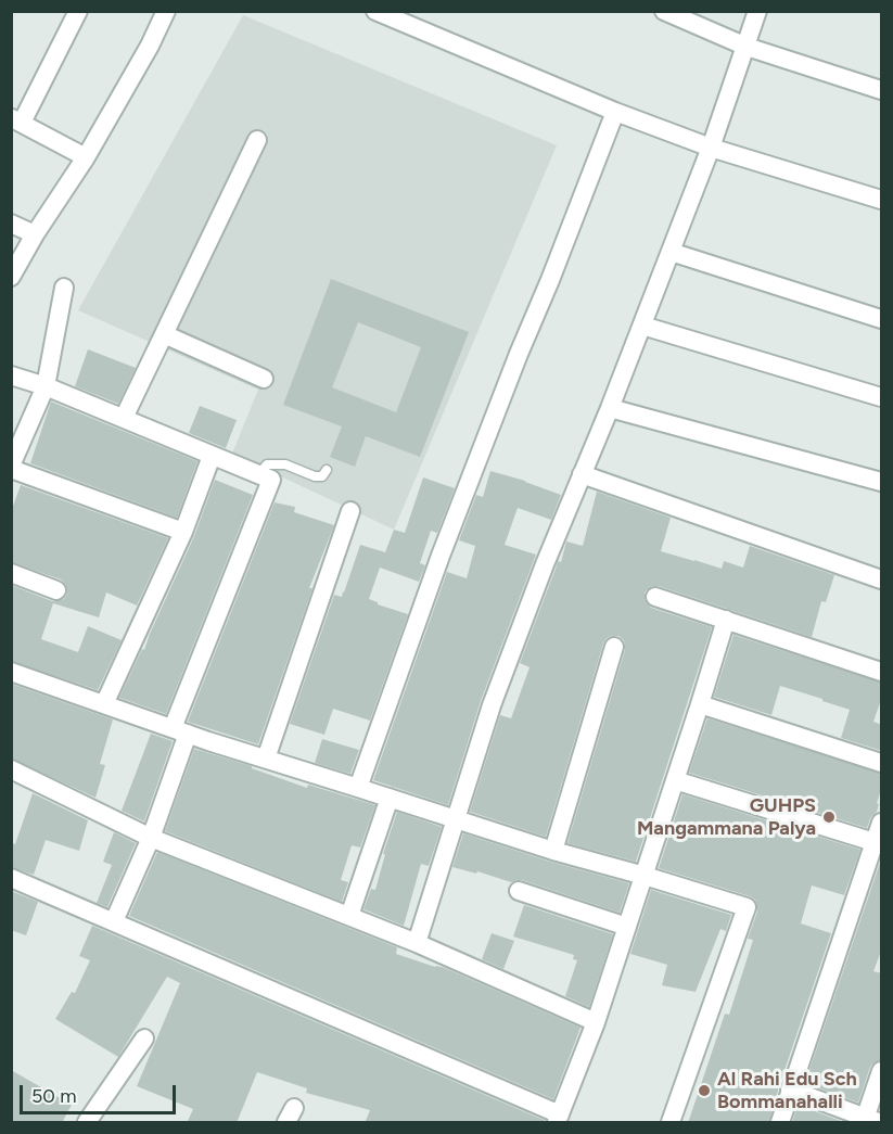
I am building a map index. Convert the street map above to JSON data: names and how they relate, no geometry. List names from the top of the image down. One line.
{"places":["GUHPS Mangammana Palya","Al Rahi Edu Sch Bommanahalli"],"scale_bar":"50 m"}
